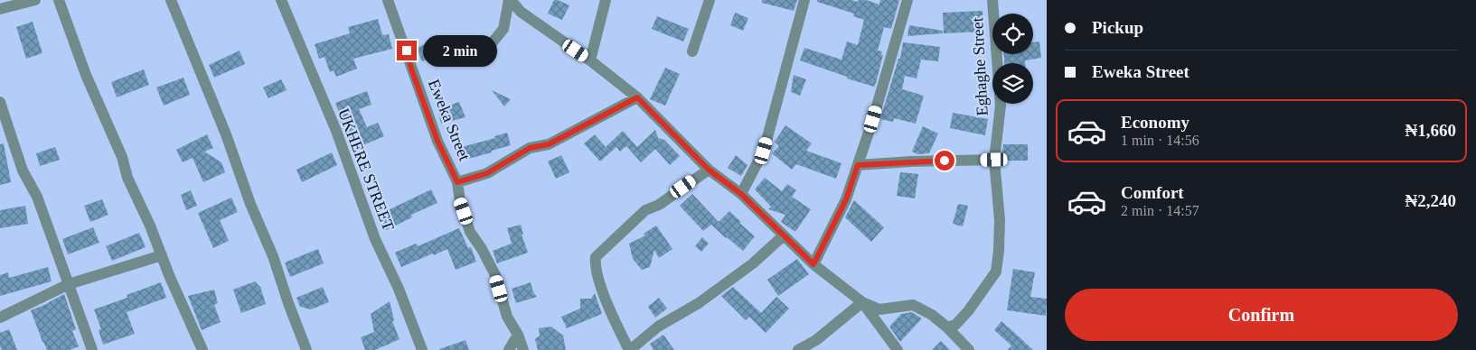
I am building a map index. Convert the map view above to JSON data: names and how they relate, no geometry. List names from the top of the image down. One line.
{"streets":{"street":["Eghaghe Street","Eweka Street","UKHERE STREET"]},"page":{"banner":["Pickup","Eweka Street"],"bubble":"2 min","list":[{"name":"Economy","note":"1 min · 14:56","value":"₦1,660"},{"name":"Comfort","note":"2 min · 14:57","value":"₦2,240"}],"buttons":"Confirm"}}
